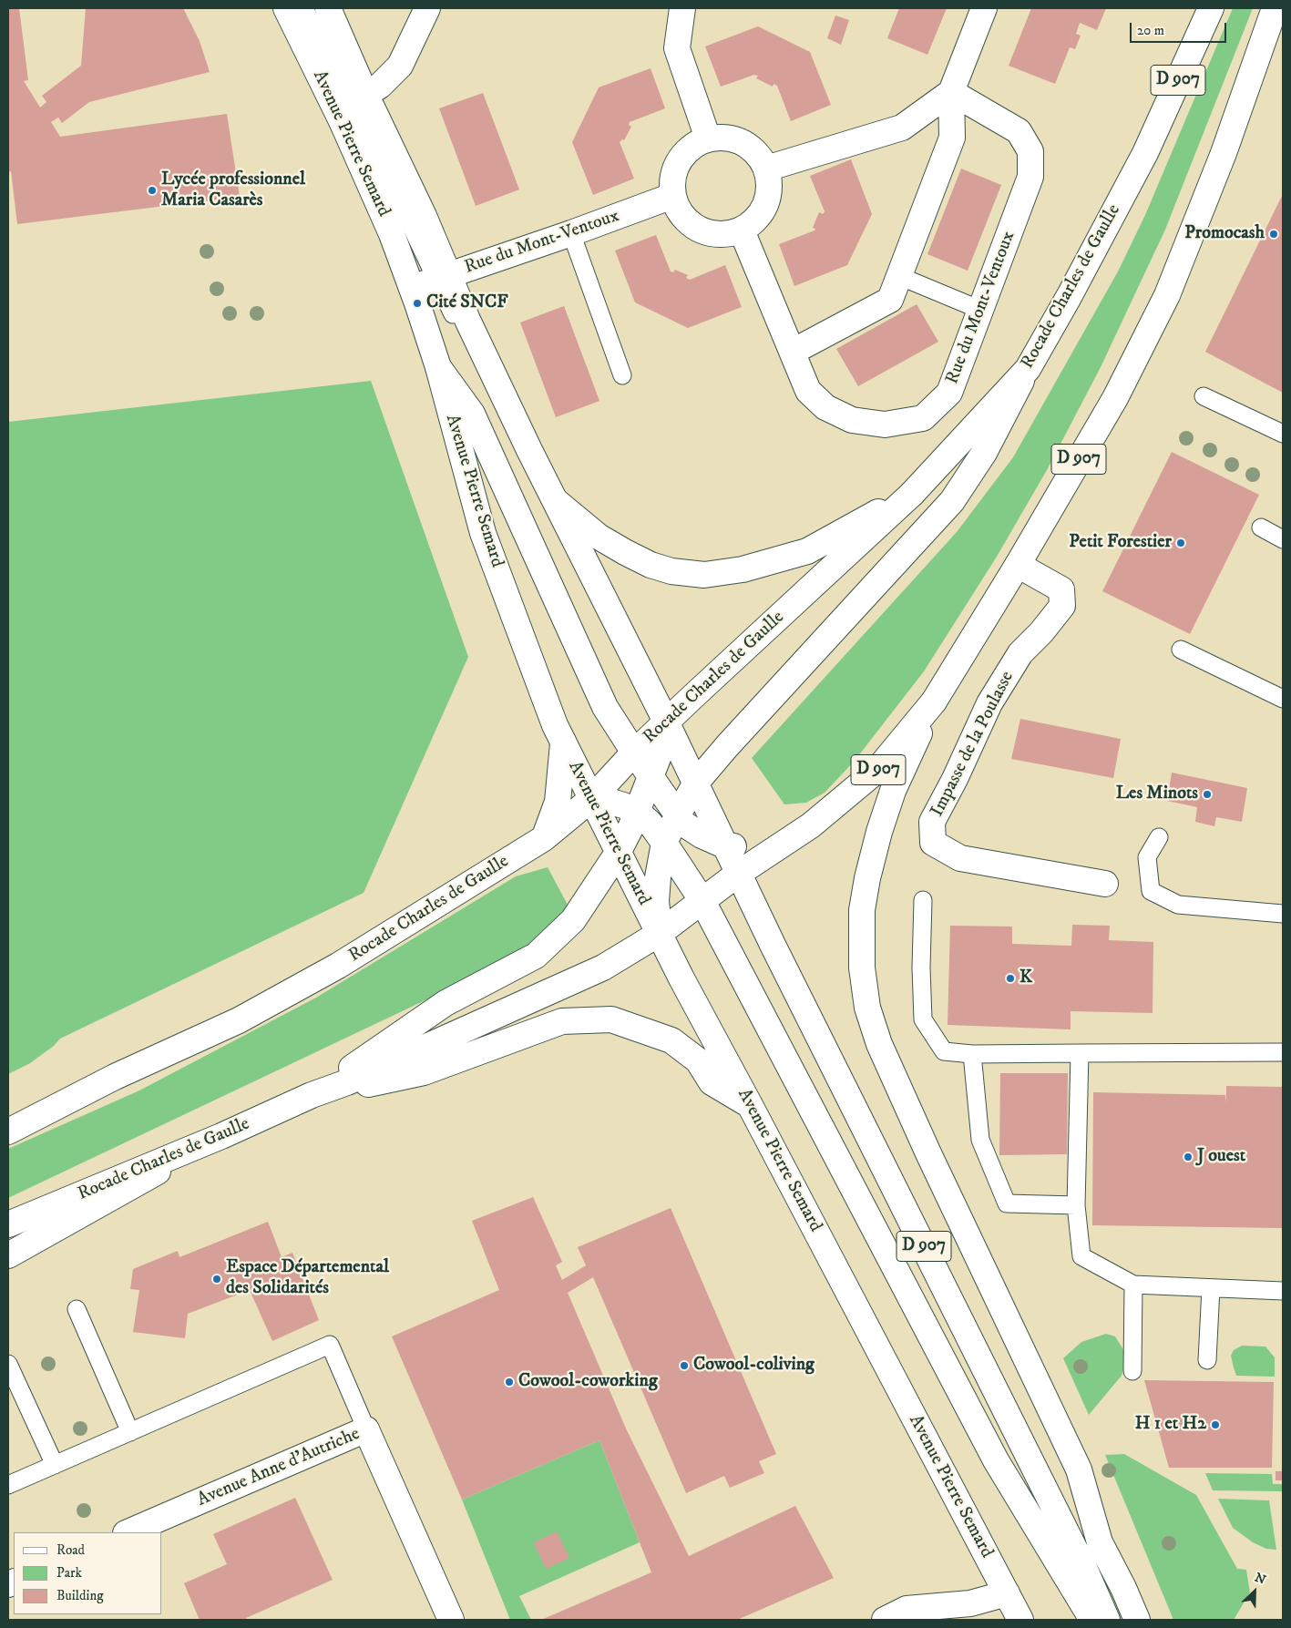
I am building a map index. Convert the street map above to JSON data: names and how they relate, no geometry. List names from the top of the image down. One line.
{"streets":{"main road":["D 907","Avenue Pierre Semard","Rue du Mont-Ventoux","Rocade Charles de Gaulle","Impasse de la Poulasse","Avenue Anne d'Autriche"]},"crossings":[["D 907","Rocade Charles de Gaulle"],["D 907","Impasse de la Poulasse"],["Avenue Pierre Semard","Rue du Mont-Ventoux"],["Avenue Pierre Semard","Rocade Charles de Gaulle"]],"places":["Lycée professionnel Maria Casarès","Promocash","Cité SNCF","Petit Forestier","Les Minots","K","J ouest","Espace Départemental des Solidarités","Cowool-coliving","Cowool-coworking","H 1 et H2"],"legend":["Road","Park","Building"],"scale_bar":"20 m","north":"top right"}
